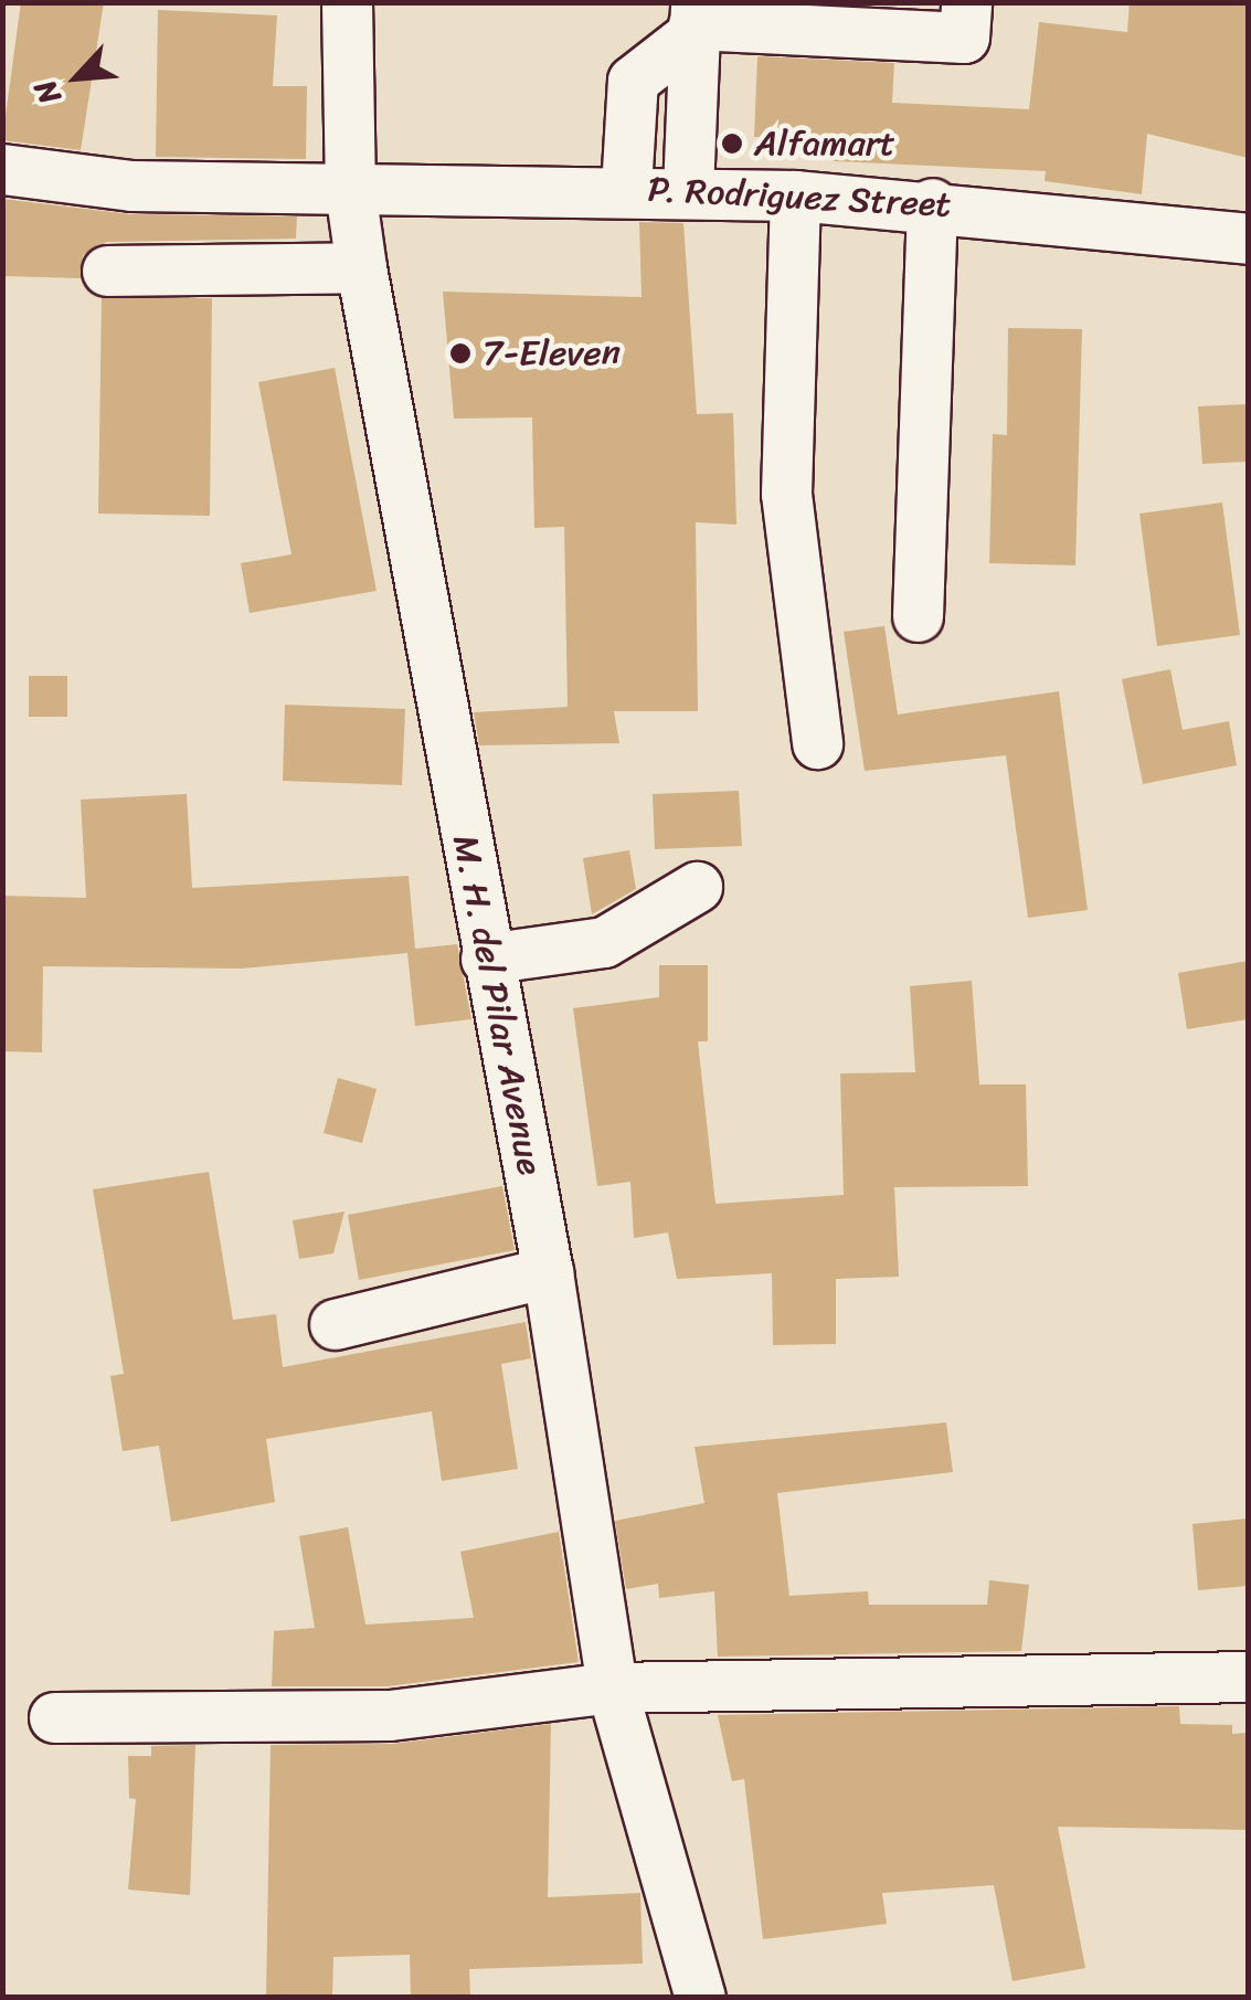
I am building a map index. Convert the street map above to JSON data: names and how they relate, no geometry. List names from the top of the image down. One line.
{"streets":{"street":["P. Rodriguez Street","M. H. del Pilar Avenue"]},"crossings":[["P. Rodriguez Street","M. H. del Pilar Avenue"]],"places":["Alfamart","7-Eleven"],"north":"bottom left"}
